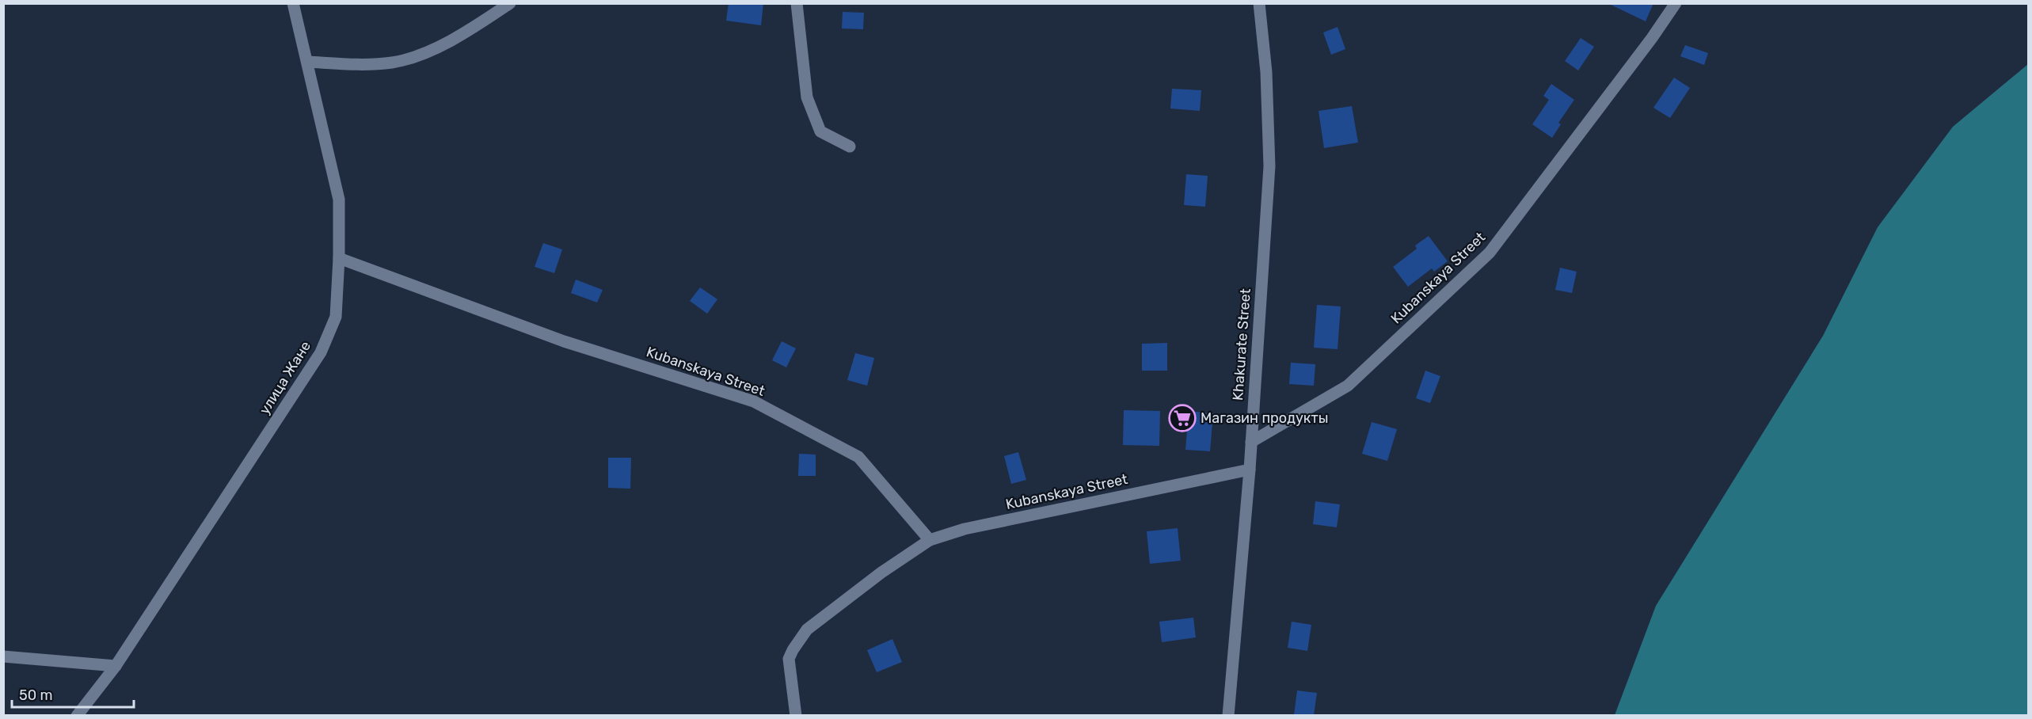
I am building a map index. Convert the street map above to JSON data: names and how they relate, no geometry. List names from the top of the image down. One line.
{"streets":{"street":["Kubanskaya Street","Khakurate Street","улица Жане"]},"crossings":[["Kubanskaya Street","Khakurate Street"],["Kubanskaya Street","улица Жане"]],"places":{"supermarket":["Магазин продукты"]},"scale_bar":"50 m"}
